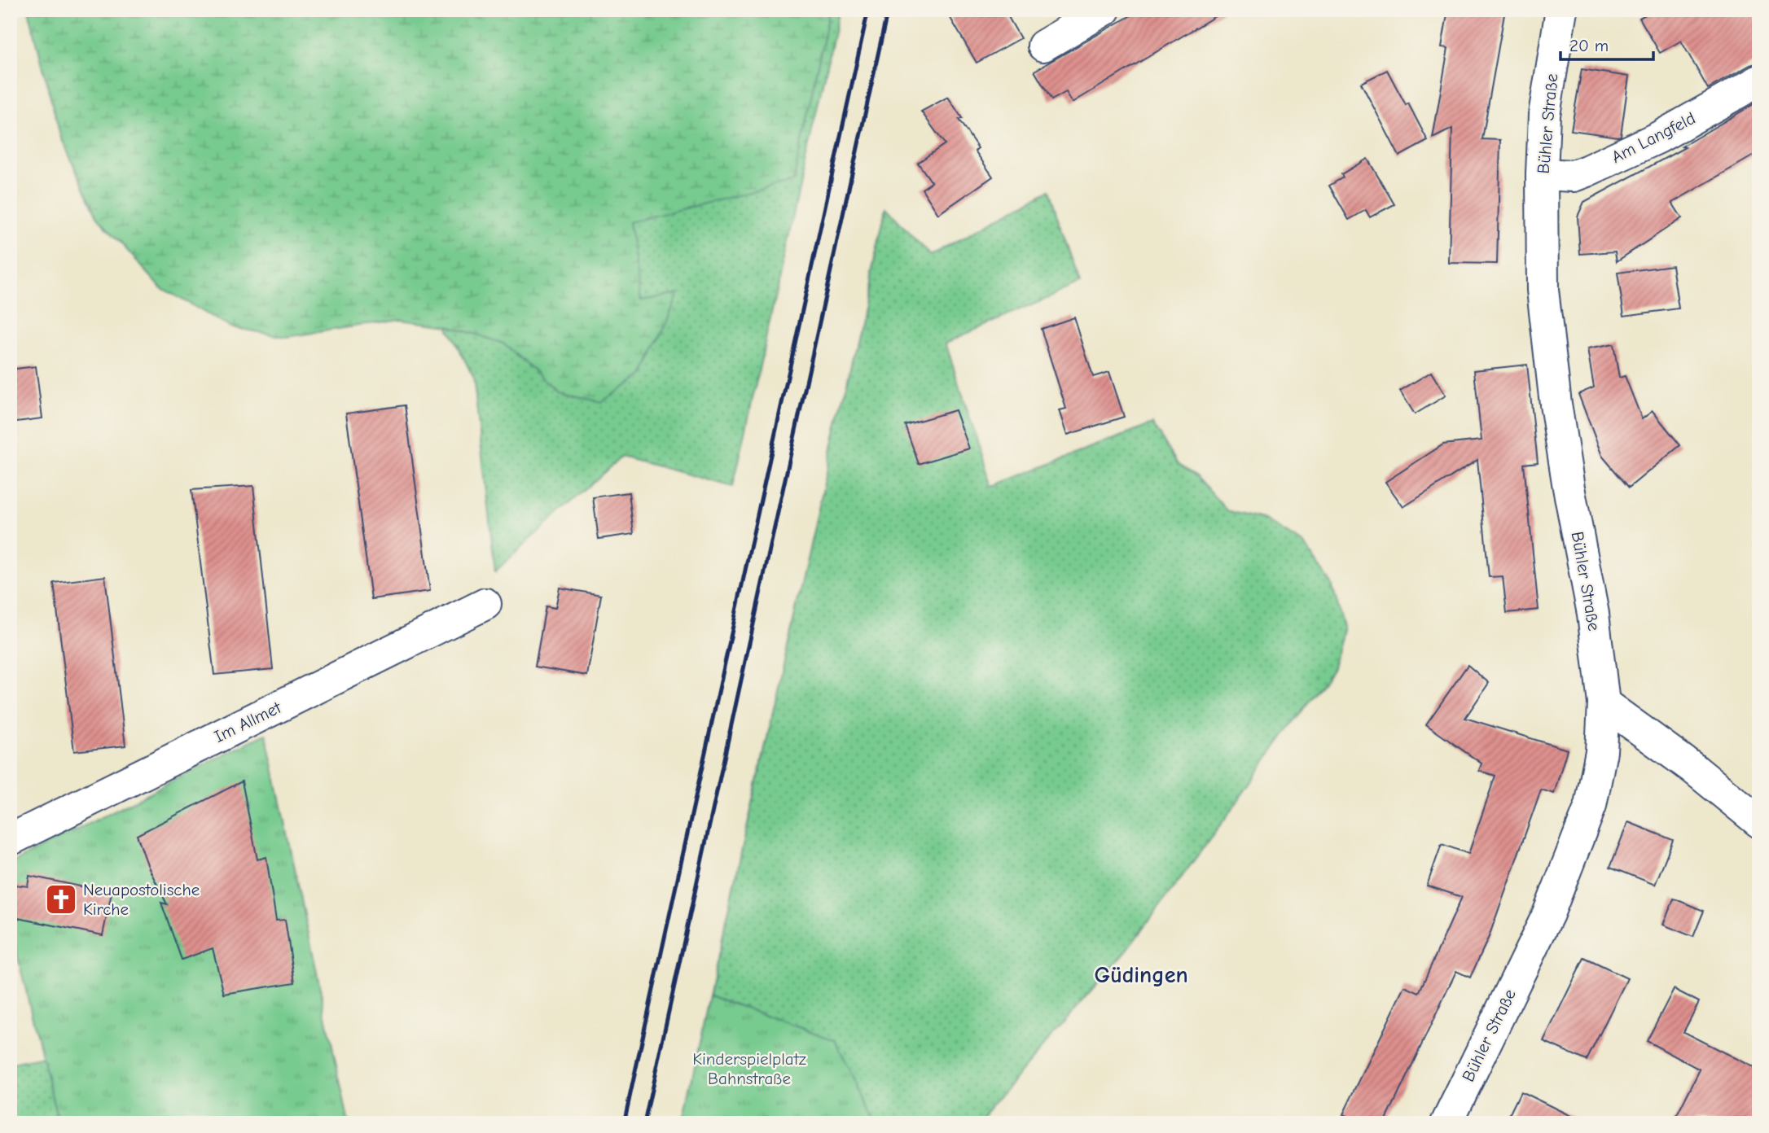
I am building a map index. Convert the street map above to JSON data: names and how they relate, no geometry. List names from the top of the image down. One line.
{"streets":{"main road":["Bühler Straße","Am Langfeld","Im Allmet"]},"crossings":[["Bühler Straße","Am Langfeld"]],"districts":["Güdingen"],"parks":["Kinderspielplatz Bahnstraße"],"places":{"church":["Neuapostolische Kirche"]},"scale_bar":"20 m"}
